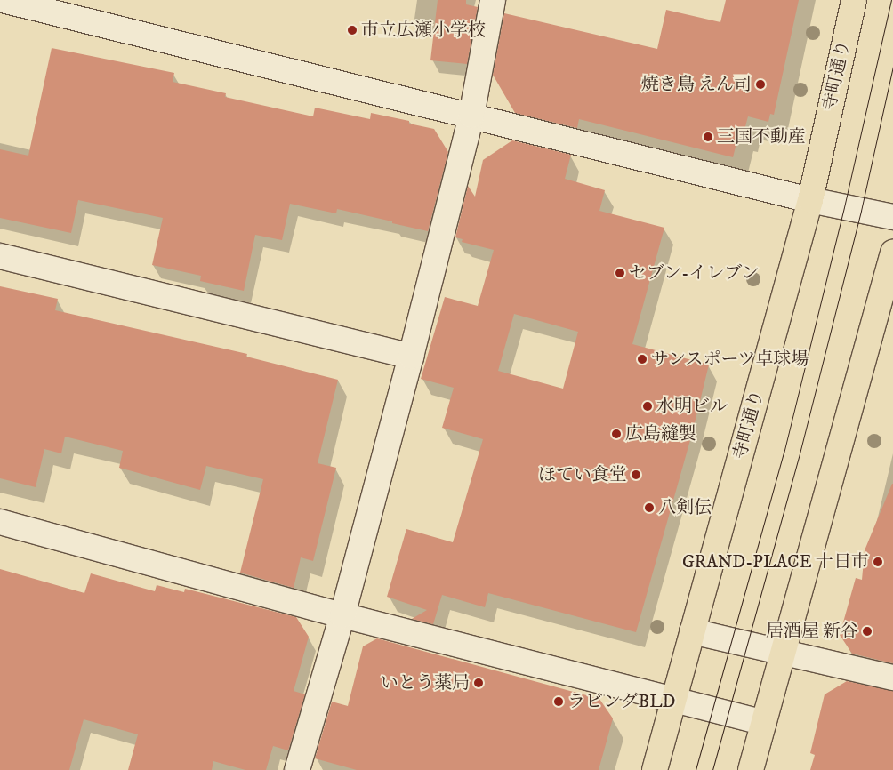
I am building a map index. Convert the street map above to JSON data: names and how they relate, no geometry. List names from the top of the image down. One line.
{"streets":{"highway":["寺町通り"]},"places":["市立広瀬小学校","焼き鳥 えん司","三国不動産","セブン-イレブン","サンスポーツ卓球場","水明ビル","広島縫製","ほてい食堂","八剣伝","GRAND-PLACE 十日市","居酒屋 新谷","いとう薬局","ラビングBLD"]}
